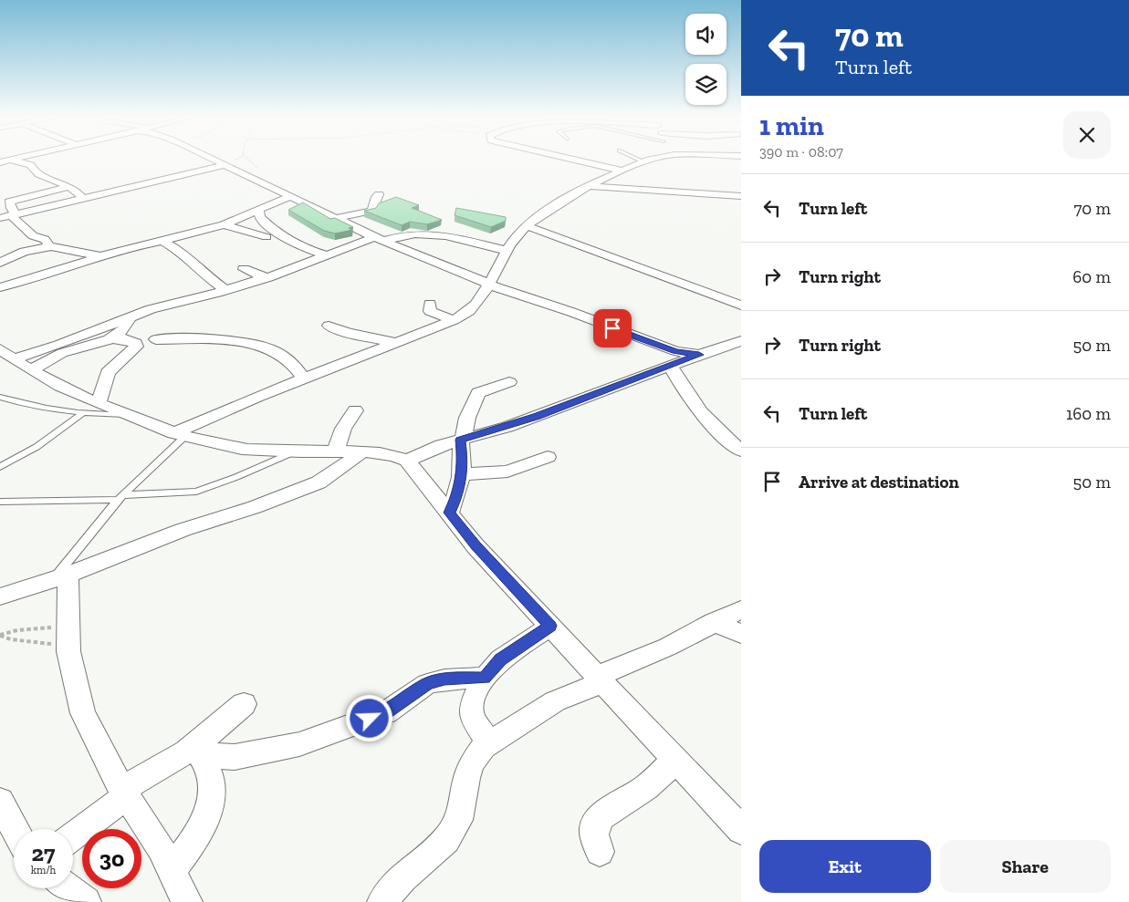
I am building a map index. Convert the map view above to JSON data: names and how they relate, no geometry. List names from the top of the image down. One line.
{"page":{"turn":["70 m","Turn left"],"heading":["1 min","390 m · 08:07"],"list":[{"name":"Turn left","value":"70 m"},{"name":"Turn right","value":"60 m"},{"name":"Turn right","value":"50 m"},{"name":"Turn left","value":"160 m"},{"name":"Arrive at destination","value":"50 m"}],"speed":"27 km/h","limit":"30","buttons":["Exit","Share"]}}
